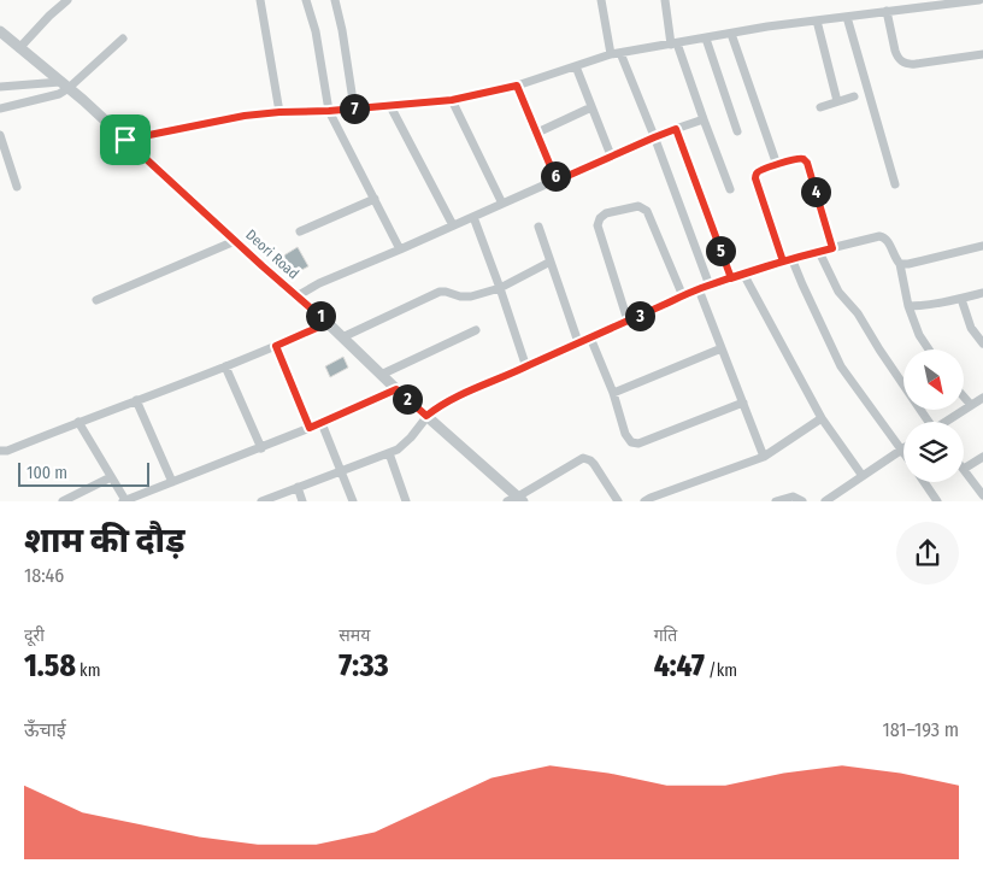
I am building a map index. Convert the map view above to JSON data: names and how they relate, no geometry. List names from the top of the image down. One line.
{"streets":{"street":["Deori Road"]},"scale_bar":"100 m","north":"bottom right","page":{"pins":["7","6","4","5","1","3","2"],"scale":"100 m","heading":["शाम की दौड़","18:46"],"stats":[["दूरी","1.58 km"],["समय","7:33"],["गति","4:47 /km"]],"chart":["ऊँचाई","181–193 m"]}}
